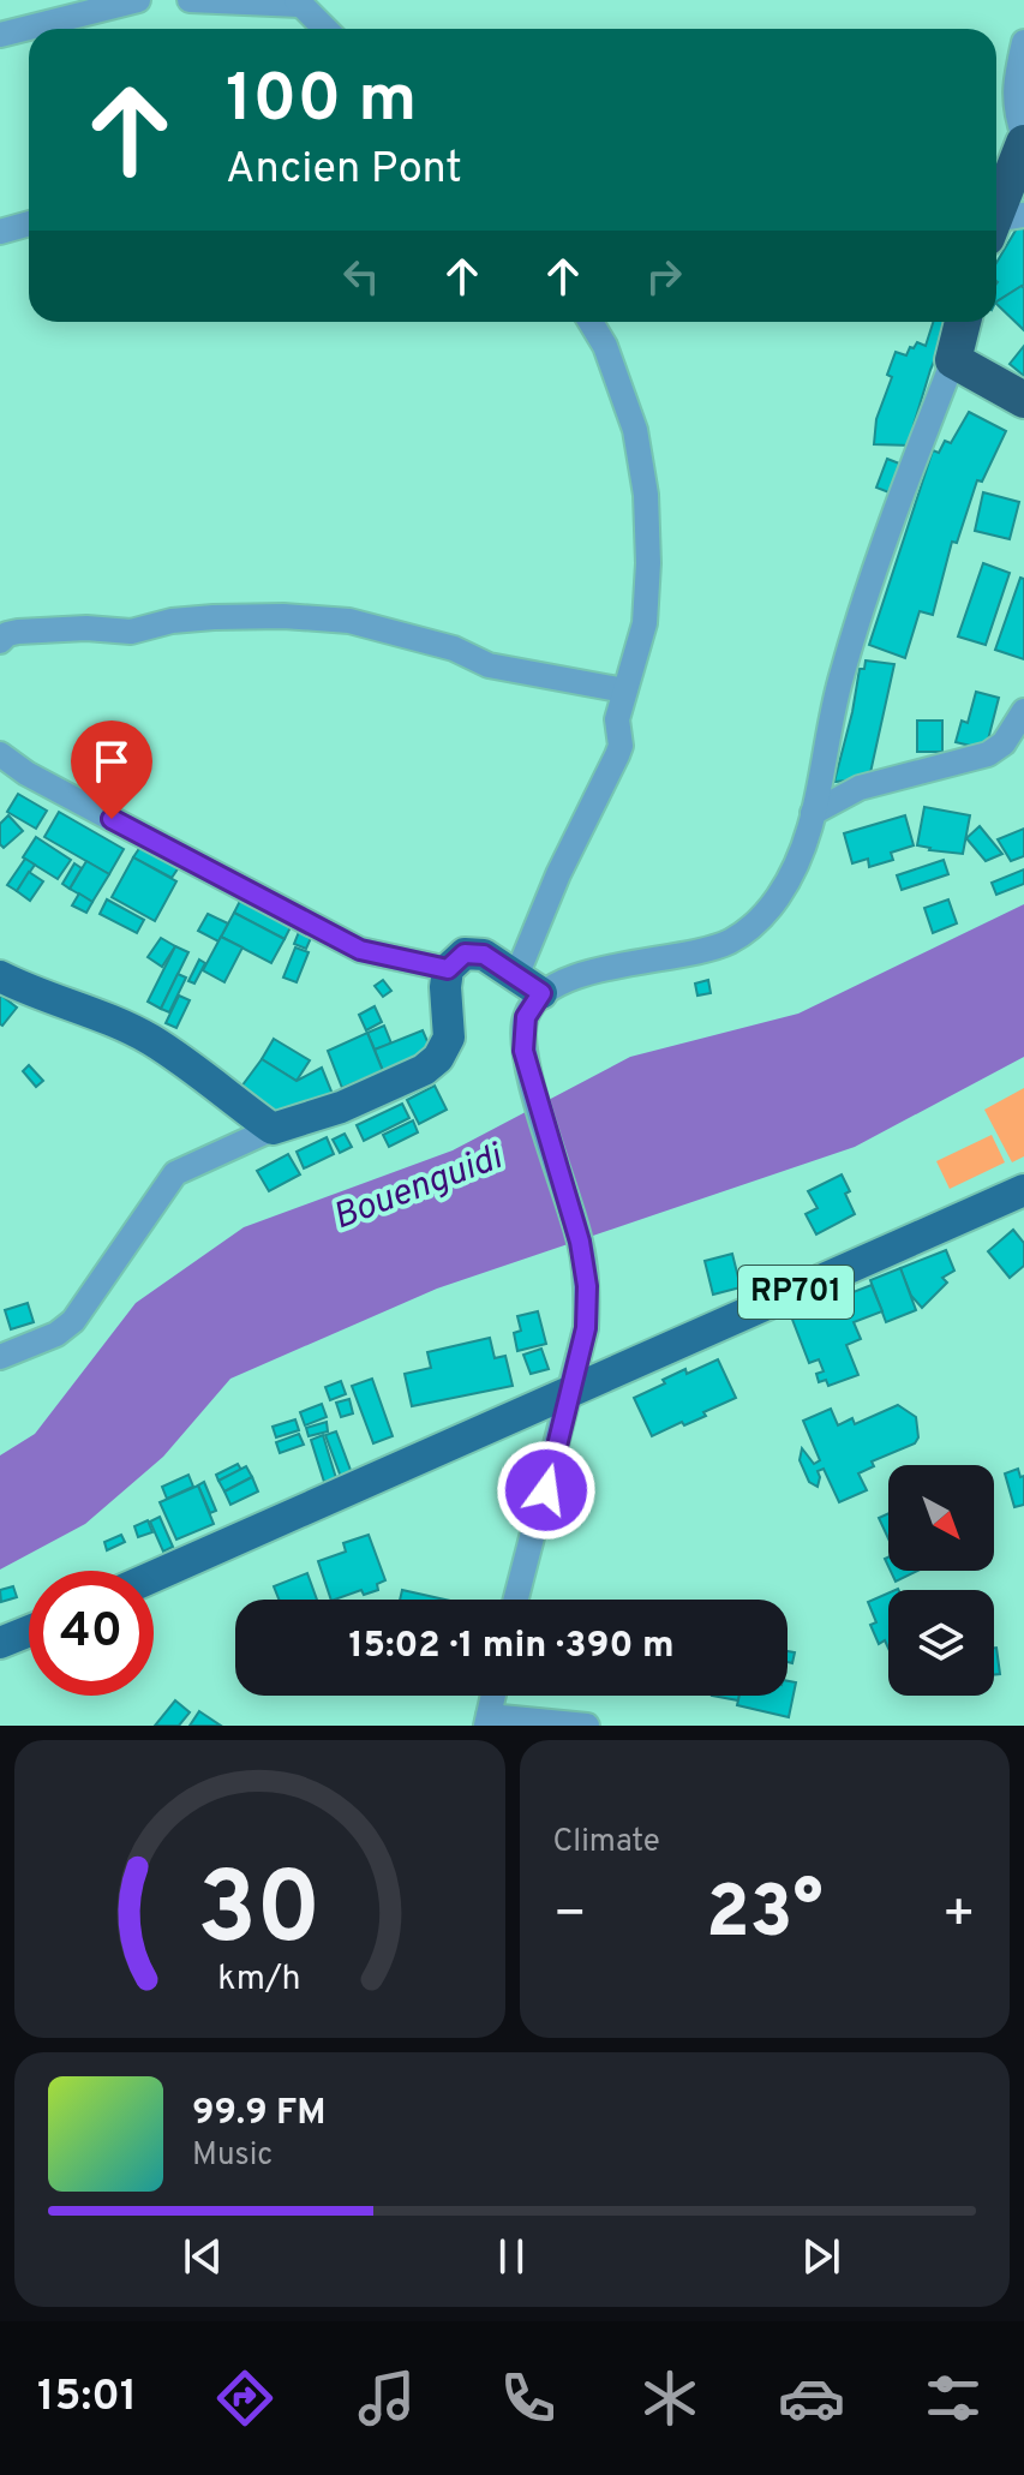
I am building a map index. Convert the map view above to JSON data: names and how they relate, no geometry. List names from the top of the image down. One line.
{"streets":{"main road":["RP701"]},"water":["Bouenguidi"],"north":"bottom right","page":{"turn":["100 m","Ancien Pont"],"limit":"40","trip":"15:02 · 1 min · 390 m","tile":"Climate","heat":["−","23°","+"],"song":["99.9 FM","Music"],"tabs":"15:01","gauge":["30","km/h"]}}
